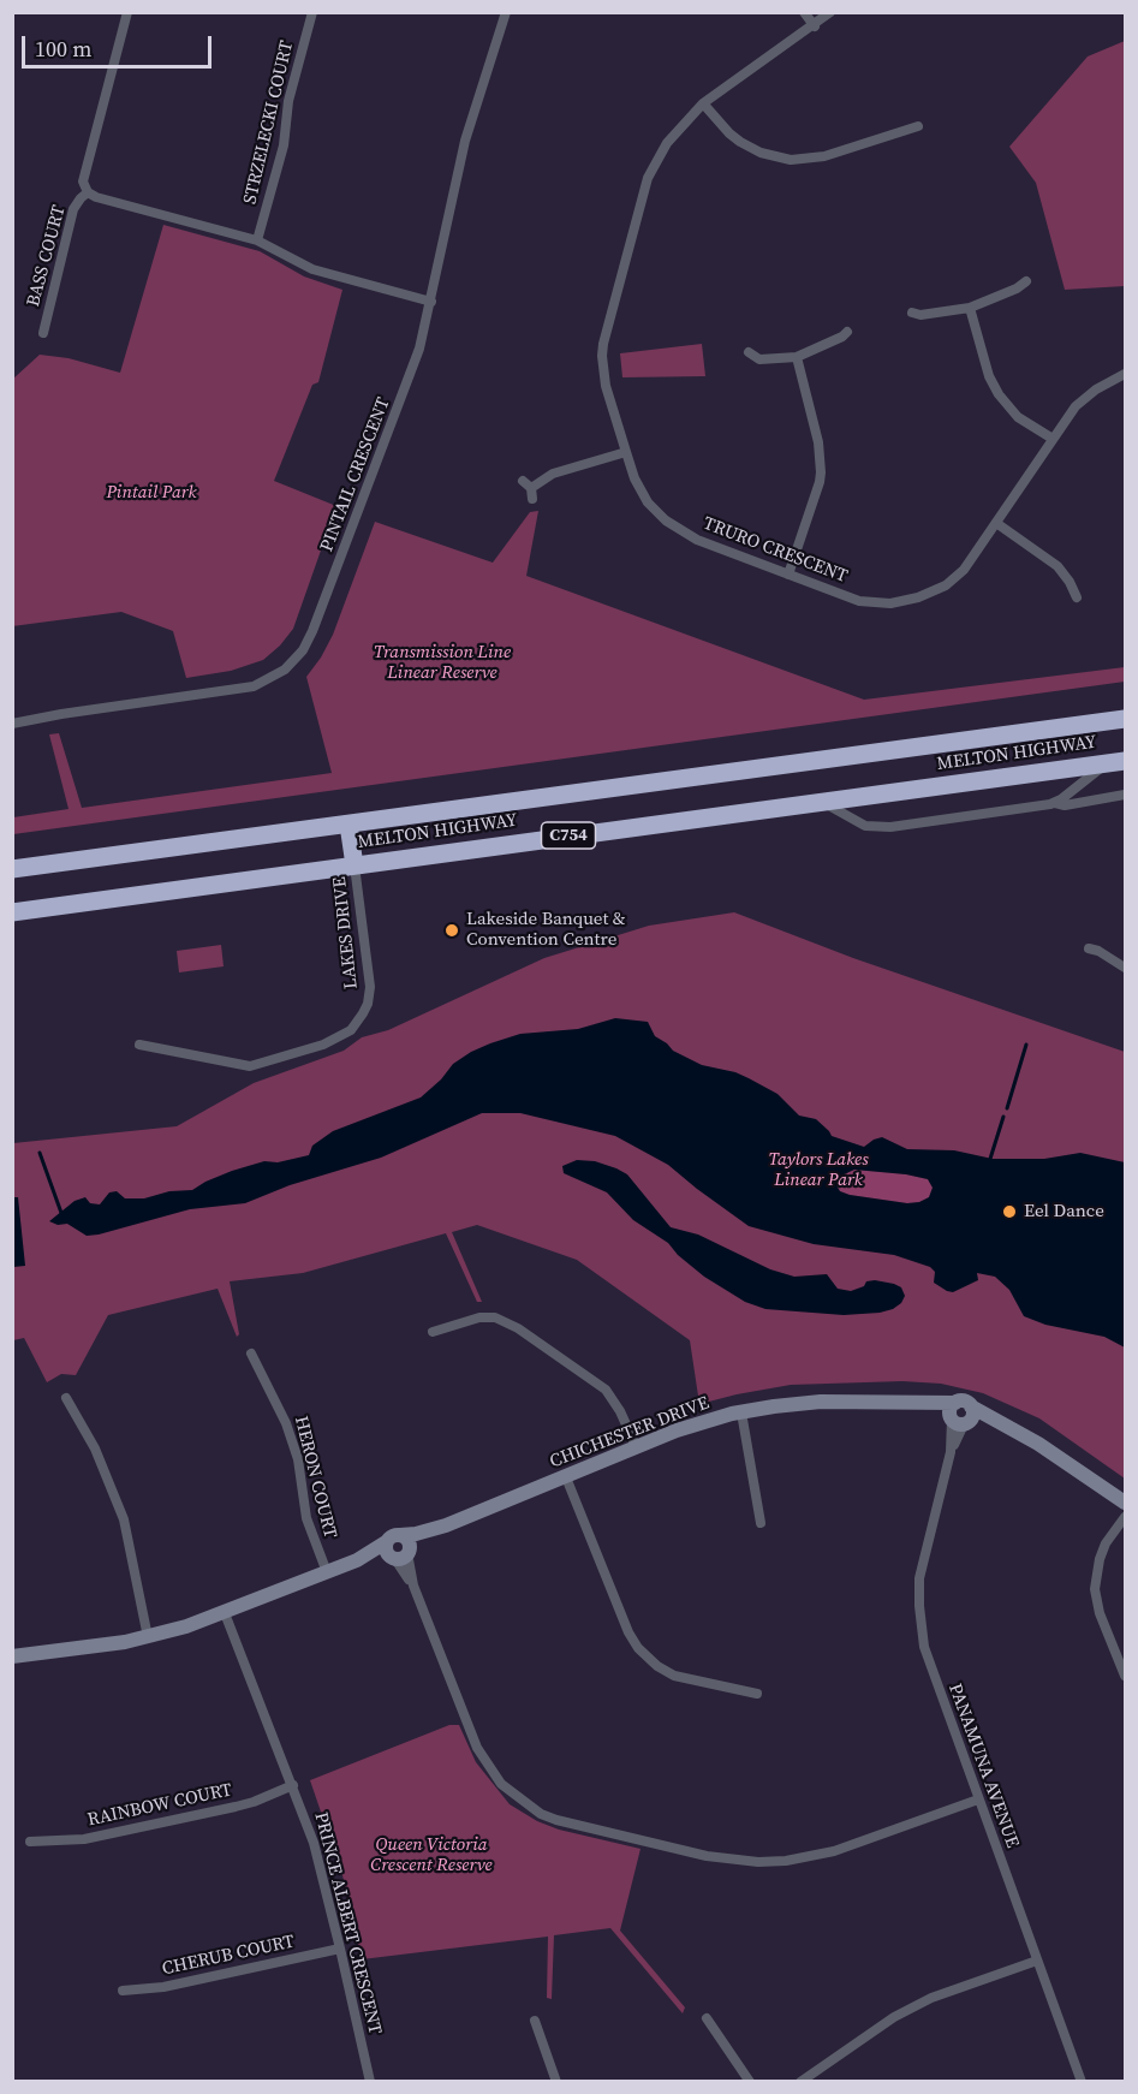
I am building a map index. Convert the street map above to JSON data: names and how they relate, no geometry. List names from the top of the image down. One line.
{"streets":{"highway":["MELTON HIGHWAY","C754"],"street":["STRZELECKI COURT","BASS COURT","PINTAIL CRESCENT","TRURO CRESCENT","LAKES DRIVE","CHICHESTER DRIVE","HERON COURT","PANAMUNA AVENUE","RAINBOW COURT","PRINCE ALBERT CRESCENT","CHERUB COURT"]},"crossings":[["MELTON HIGHWAY","LAKES DRIVE"],["CHICHESTER DRIVE","HERON COURT"],["CHICHESTER DRIVE","PANAMUNA AVENUE"],["CHICHESTER DRIVE","PRINCE ALBERT CRESCENT"],["RAINBOW COURT","PRINCE ALBERT CRESCENT"],["PRINCE ALBERT CRESCENT","CHERUB COURT"]],"parks":["Pintail Park","Transmission Line Linear Reserve","Taylors Lakes Linear Park","Queen Victoria Crescent Reserve"],"places":["Lakeside Banquet & Convention Centre","Eel Dance"],"scale_bar":"100 m"}
